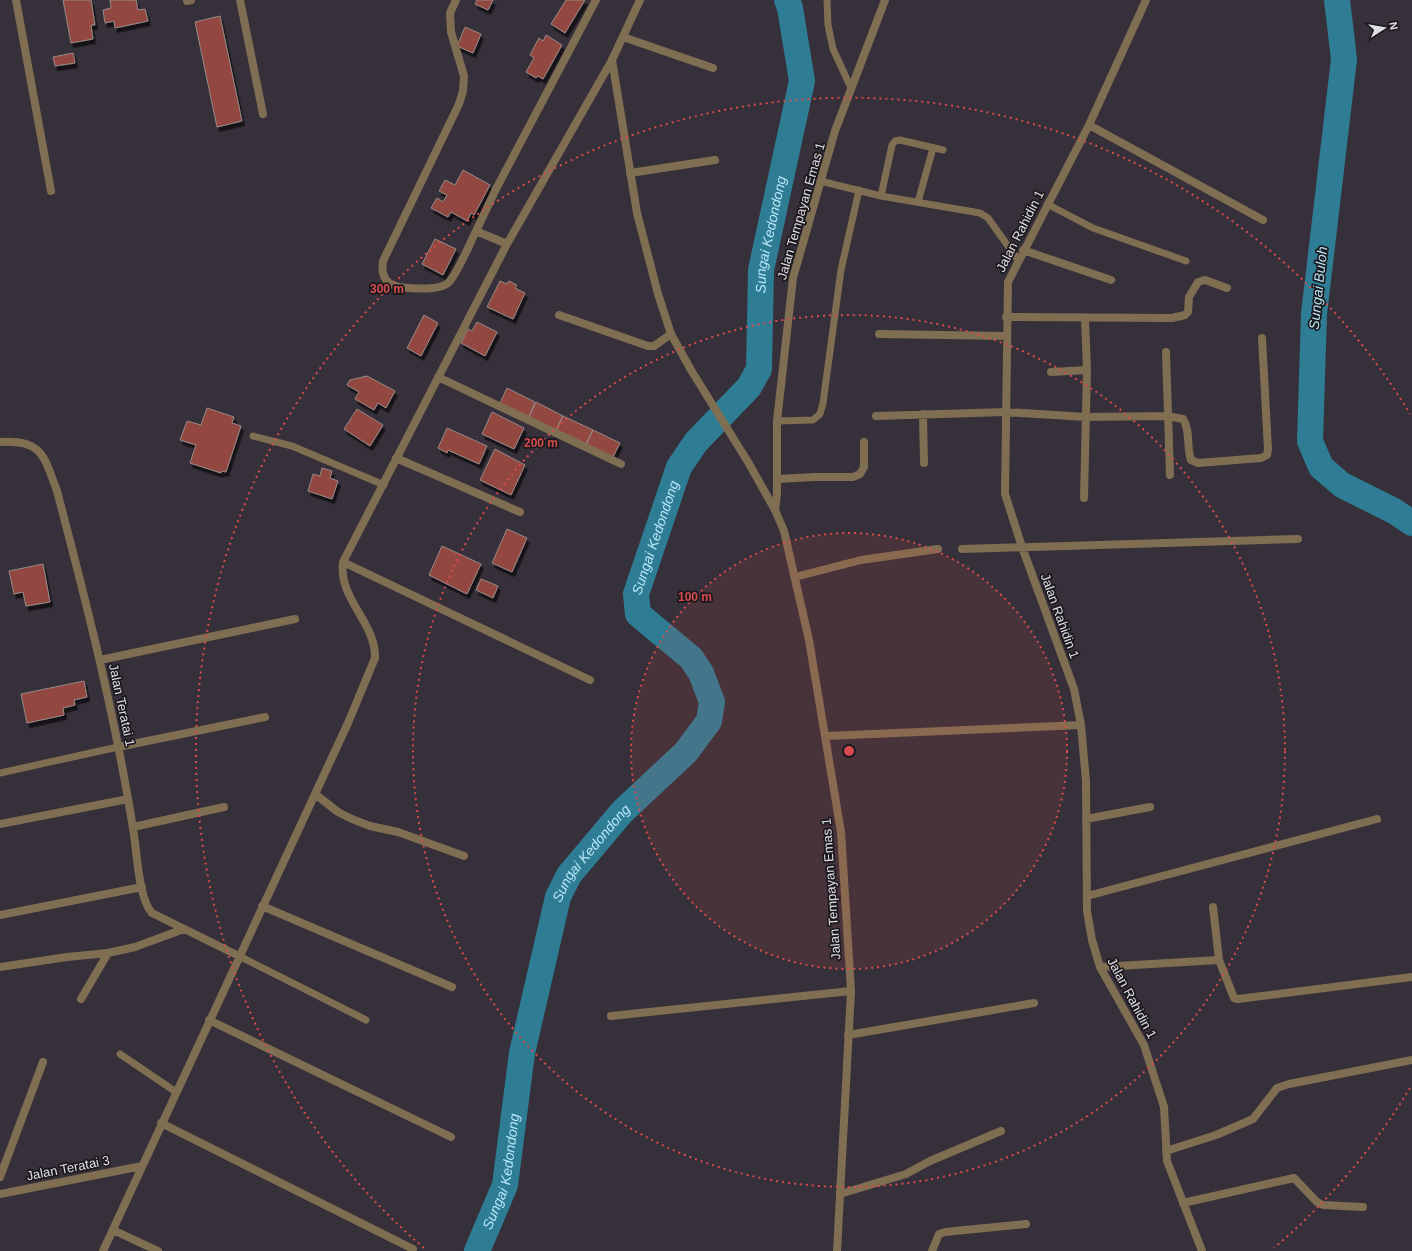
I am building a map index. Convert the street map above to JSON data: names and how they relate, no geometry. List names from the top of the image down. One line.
{"streets":{"street":["Jalan Tempayan Emas 1","Jalan Rahidin 1","Jalan Teratai 1","Jalan Teratai 3"]},"water":["Sungai Kedondong","Sungai Buloh"],"north":"right","rings":["300 m","200 m","100 m"]}
